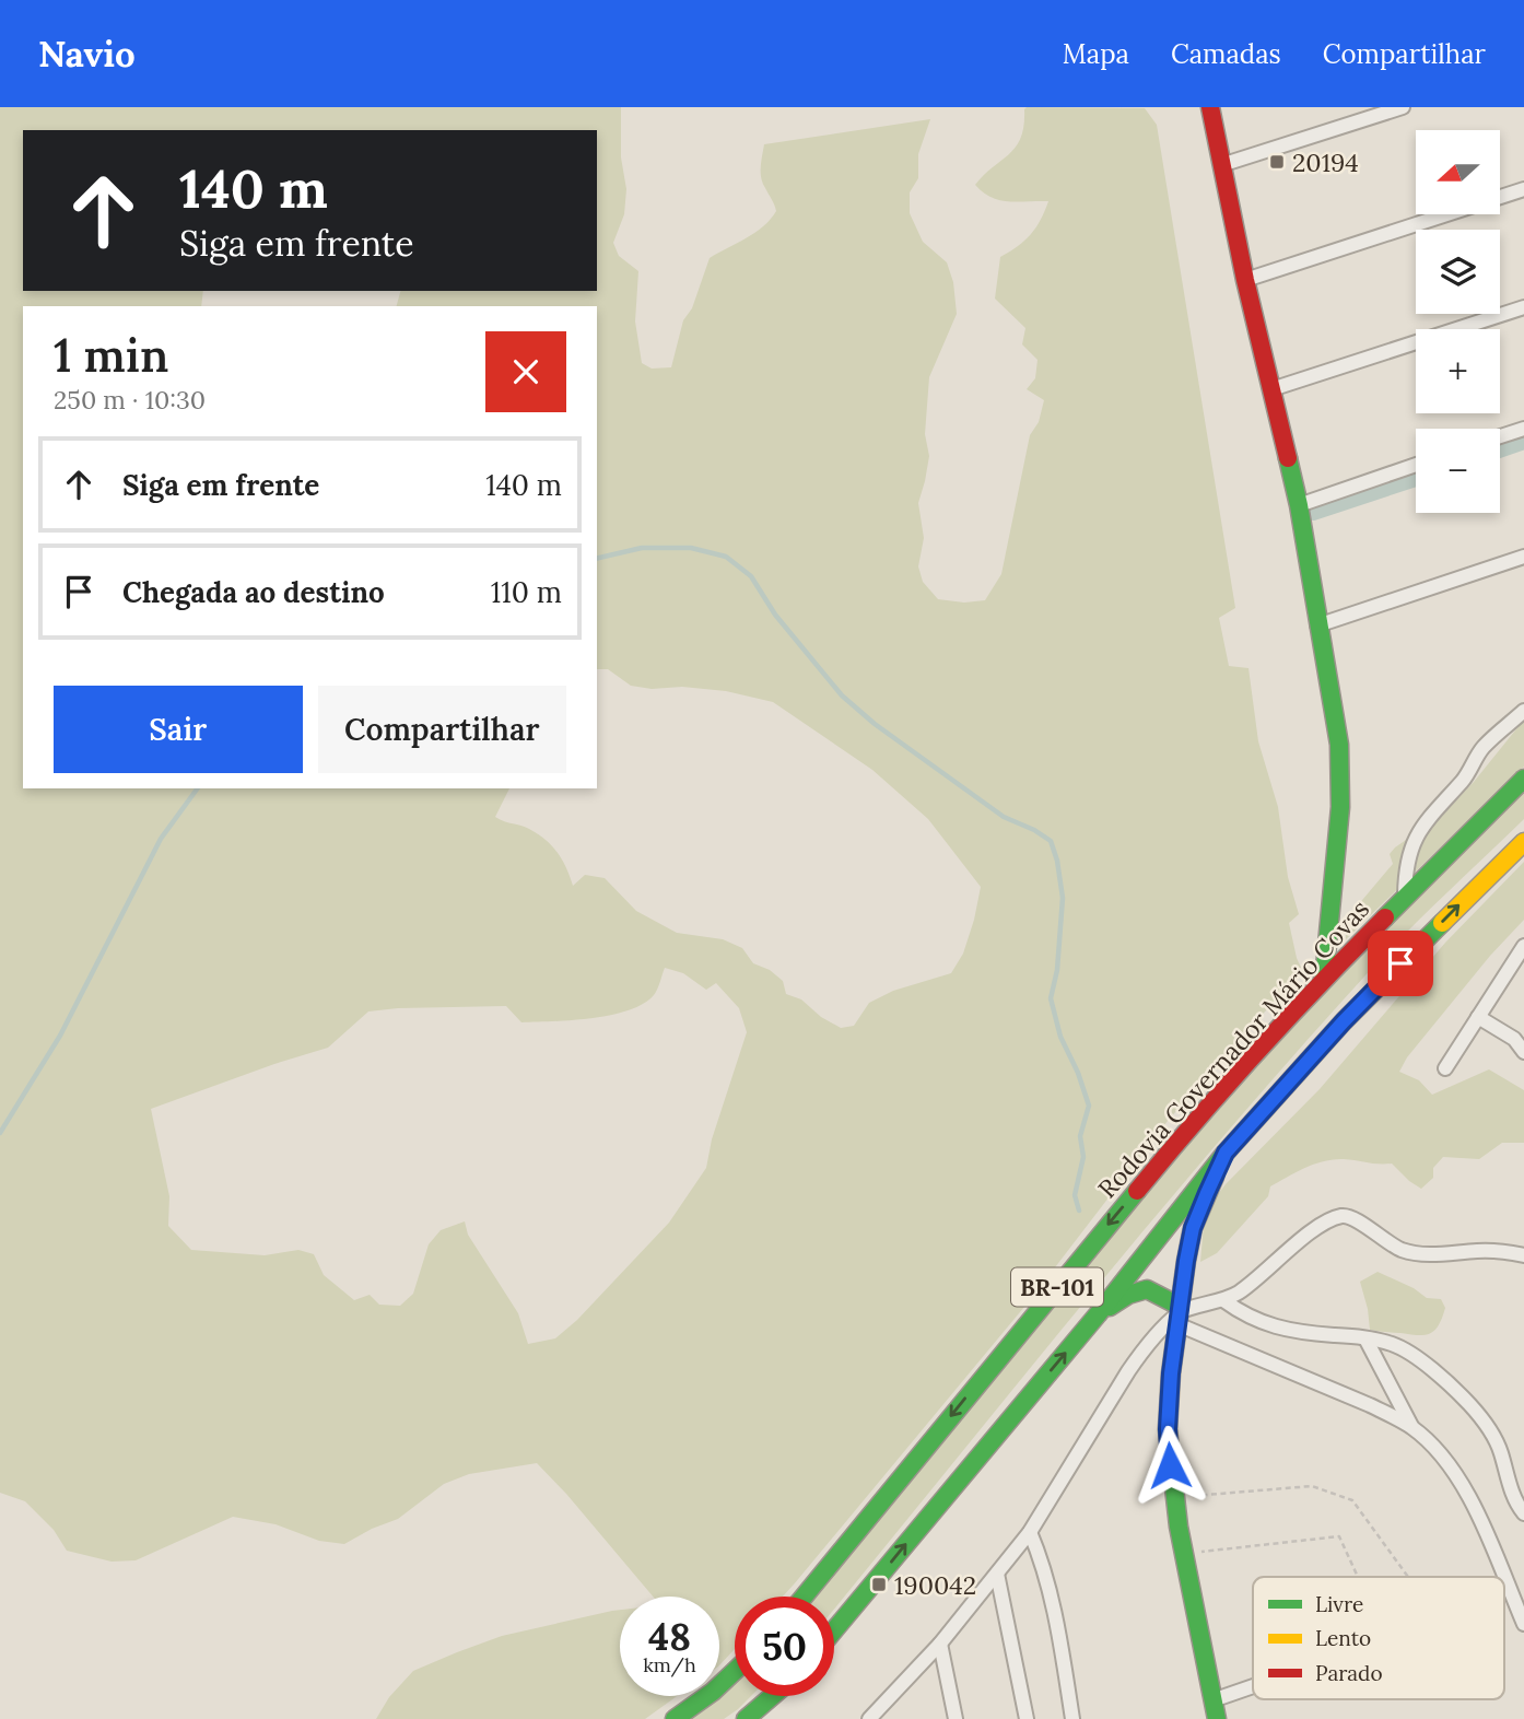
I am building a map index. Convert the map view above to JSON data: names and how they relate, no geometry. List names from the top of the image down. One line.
{"streets":{"main road":["Rodovia Governador Mário Covas","BR-101"]},"places":{"transit":["20194","190042"]},"legend":["Livre","Lento","Parado"],"north":"left","page":{"header":"Navio","nav":["Mapa","Camadas","Compartilhar"],"map_buttons":["+","−"],"turn":["140 m","Siga em frente"],"heading":["1 min","250 m · 10:30"],"list":[{"name":"Siga em frente","value":"140 m"},{"name":"Chegada ao destino","value":"110 m"}],"buttons":["Sair","Compartilhar"],"speed":"48 km/h","limit":"50"}}
